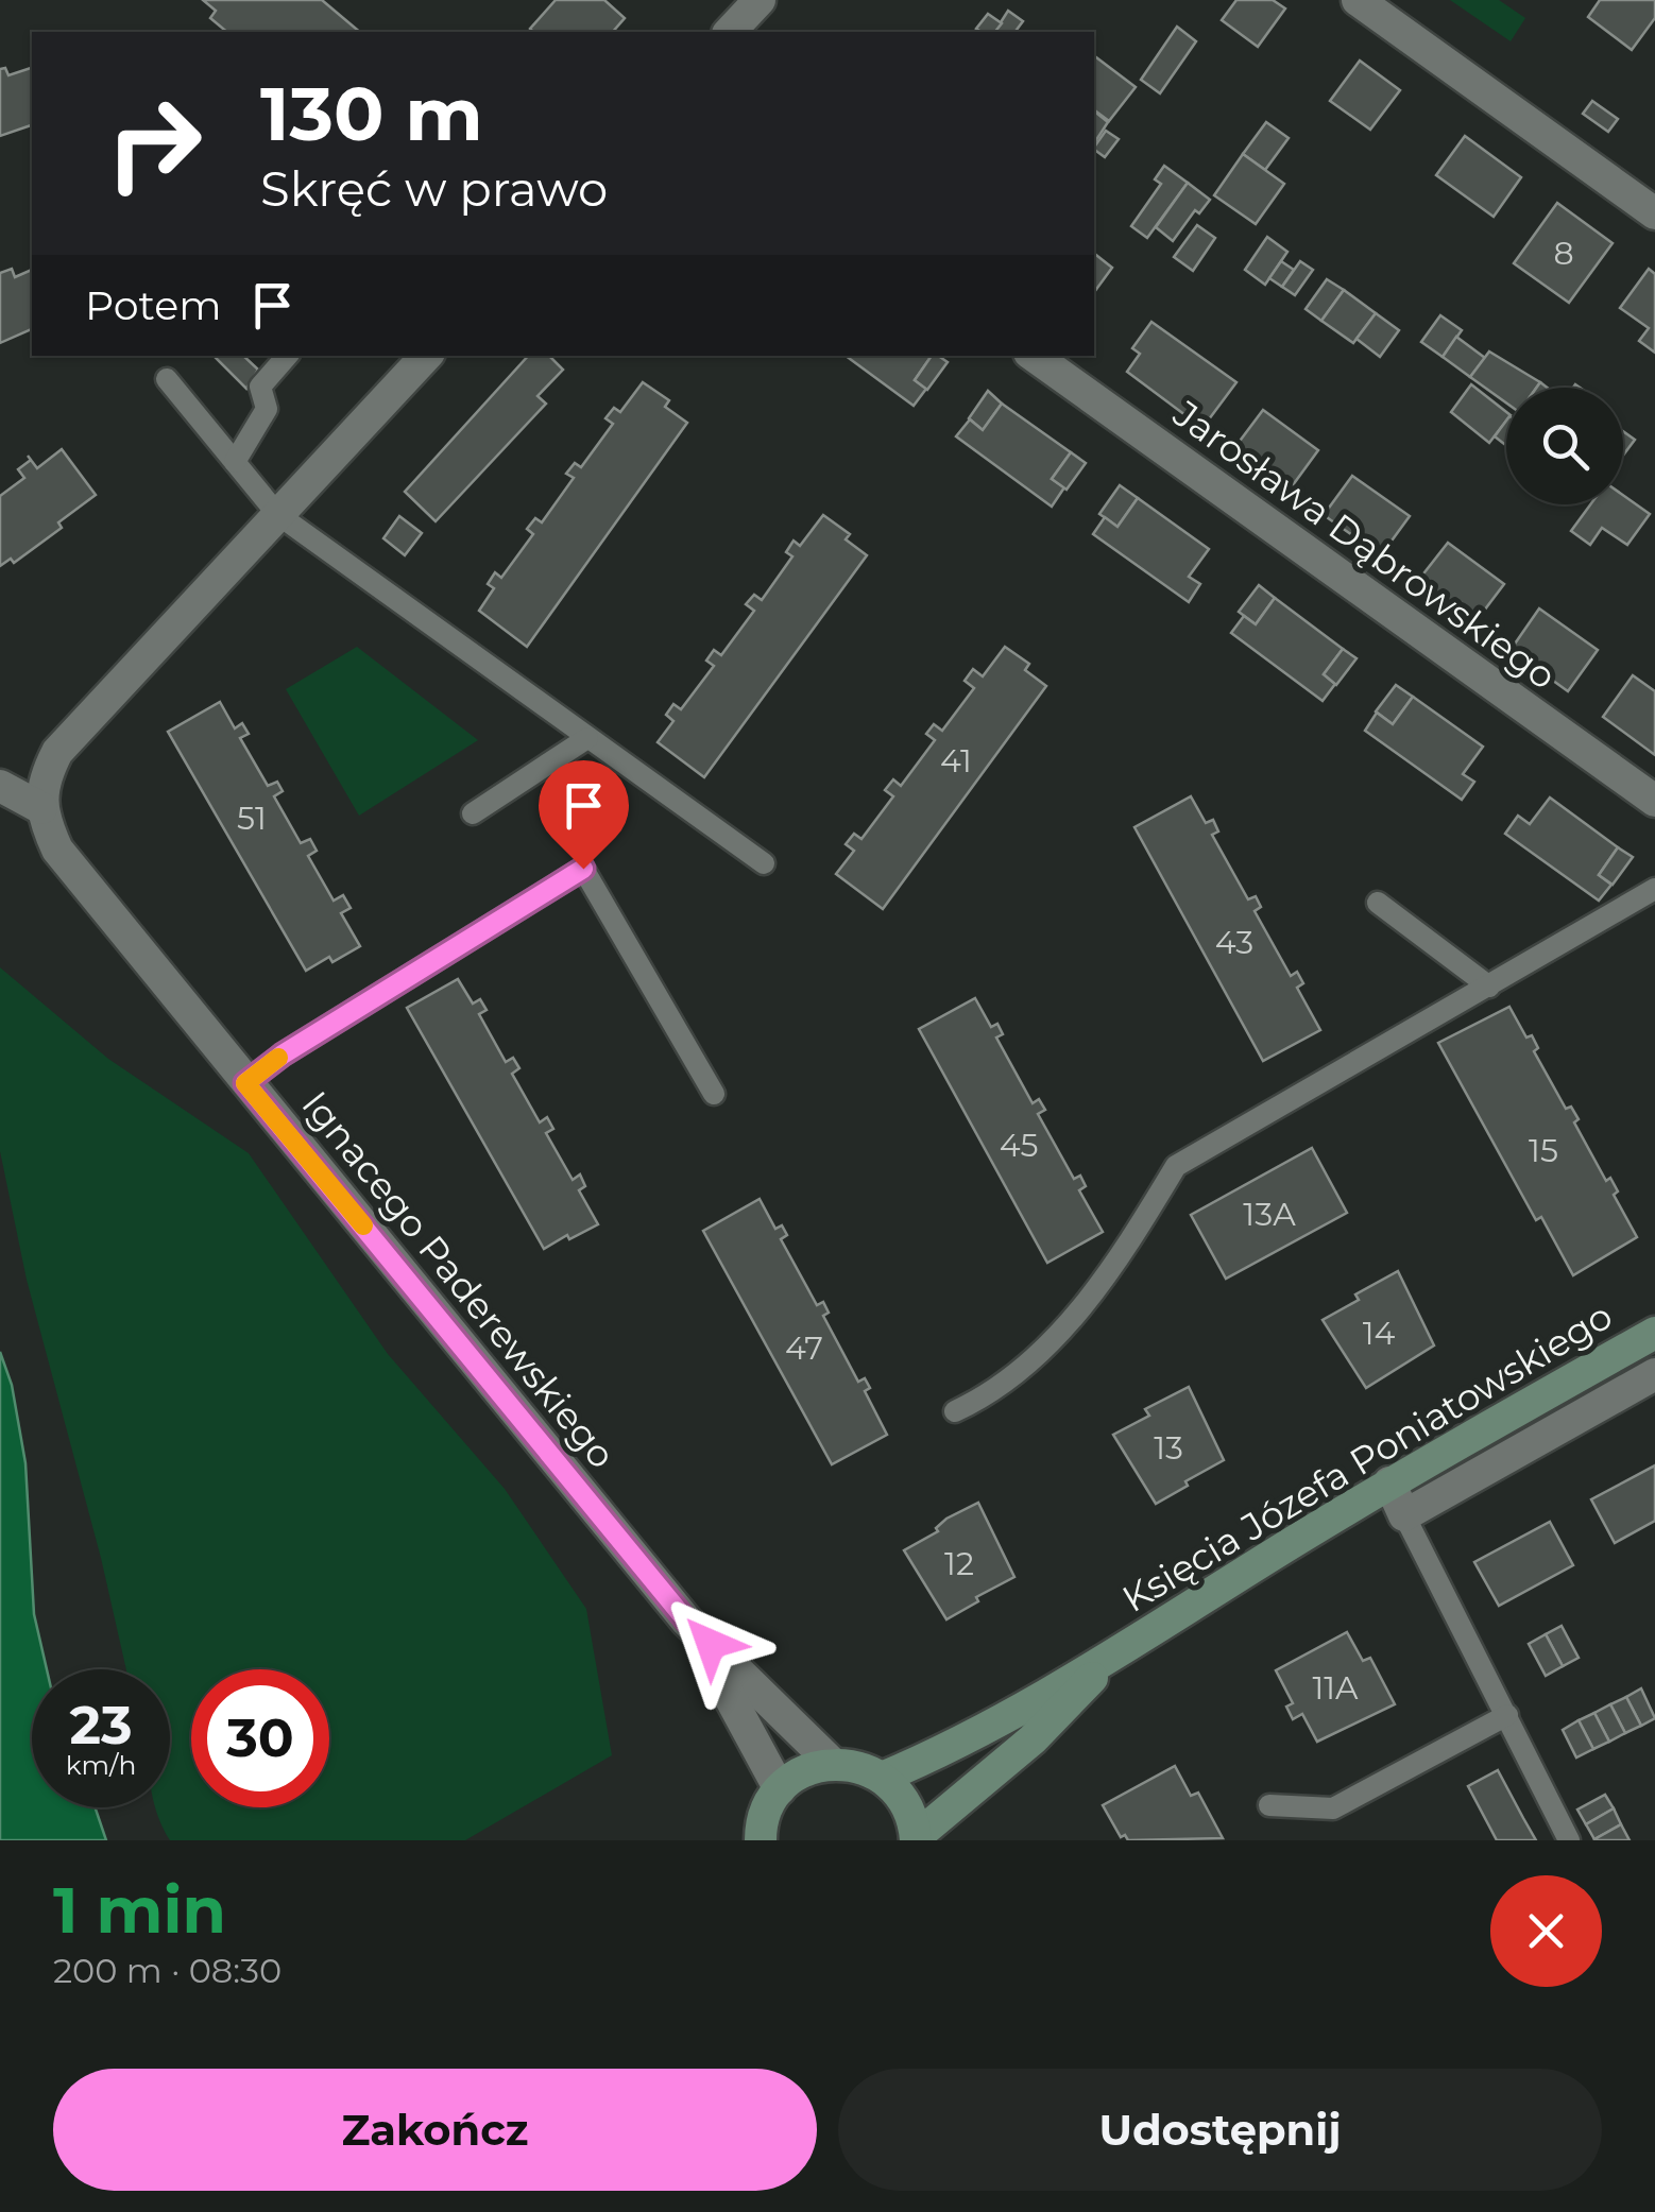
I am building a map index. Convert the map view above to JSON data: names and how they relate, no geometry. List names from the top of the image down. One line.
{"streets":{"main road":["Księcia Józefa Poniatowskiego"],"street":["Jarosława Dąbrowskiego","Ignacego Paderewskiego"]},"house_numbers":["8","41","51","43","45","15","13A","14","47","13","12","11A"],"page":{"turn":["130 m","Skręć w prawo"],"then":"Potem","speed":"23 km/h","limit":"30","heading":["1 min","200 m · 08:30"],"buttons":["Zakończ","Udostępnij"]}}
